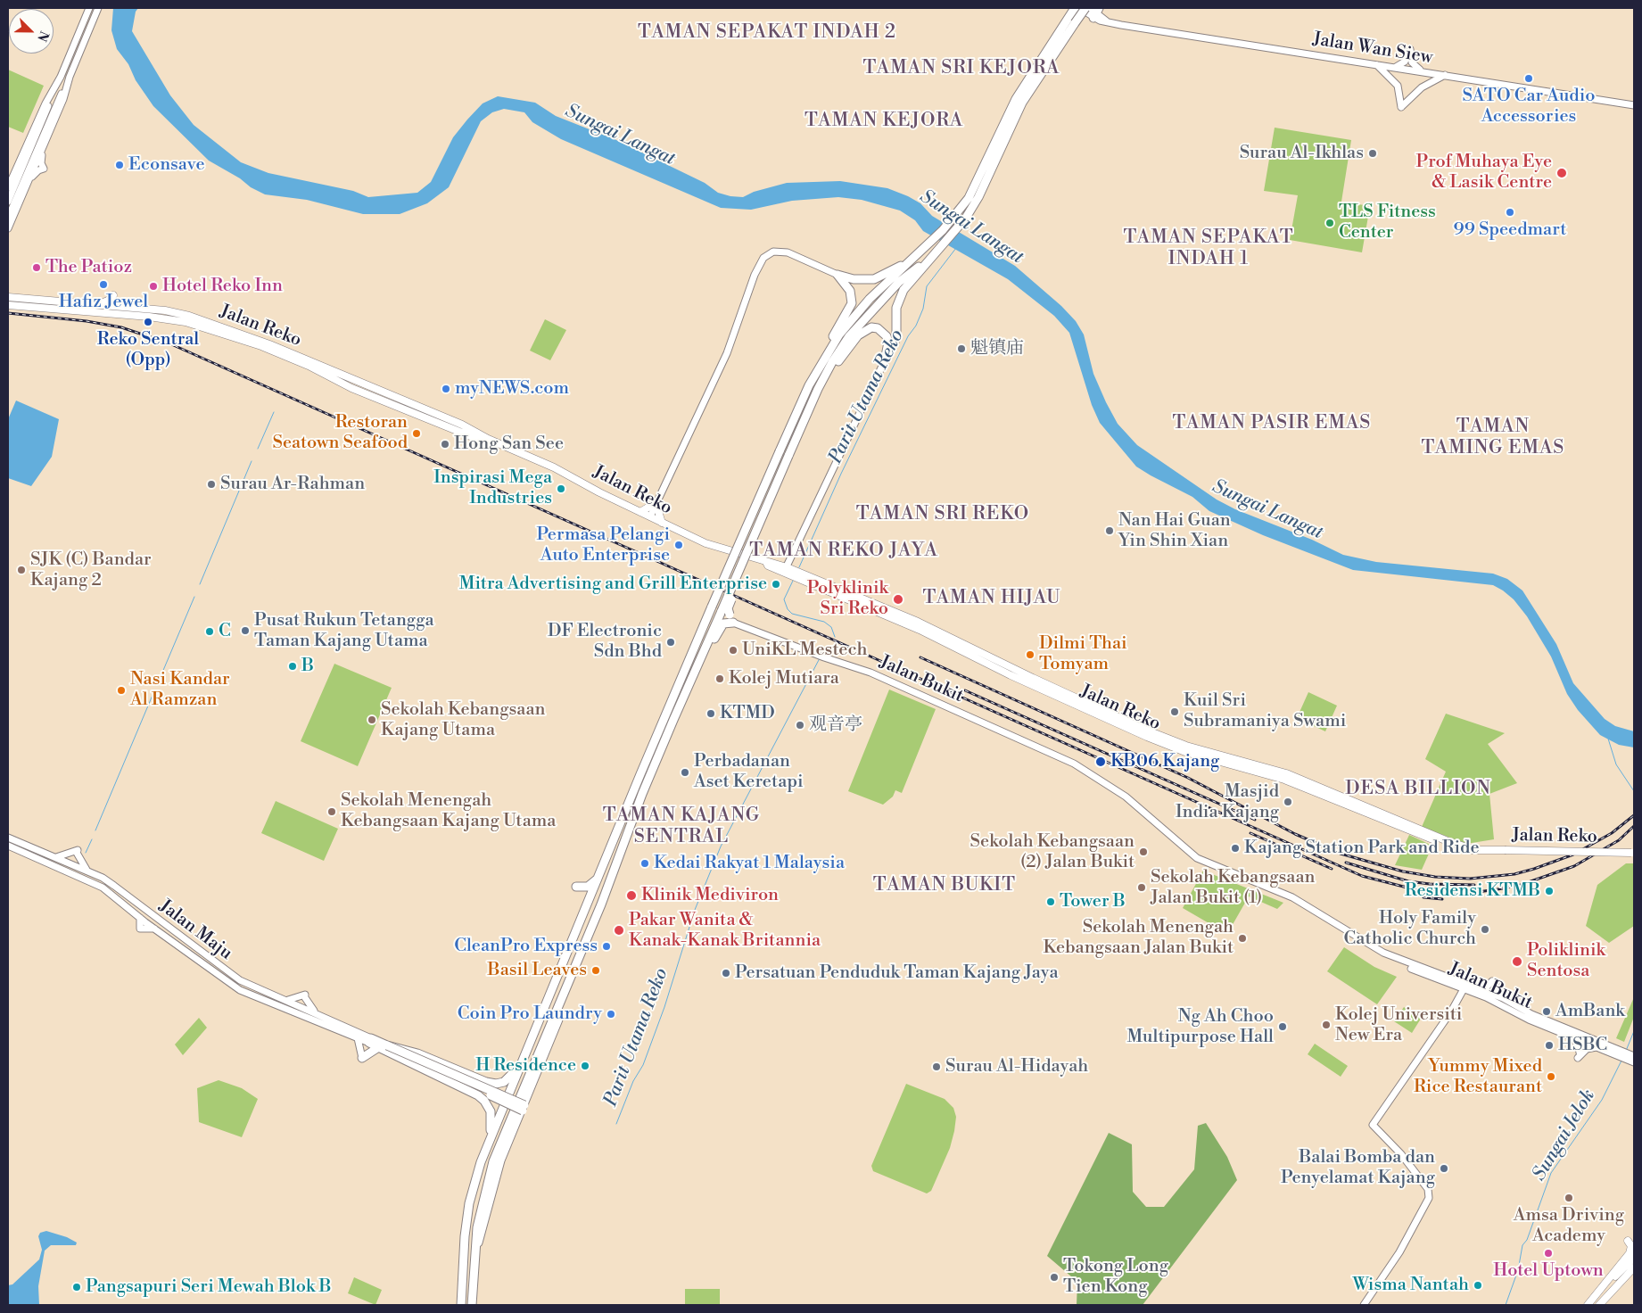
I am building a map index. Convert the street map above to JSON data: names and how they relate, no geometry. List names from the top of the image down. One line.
{"streets":{"main road":["Jalan Reko"],"street":["Jalan Wan Siew","Jalan Bukit","Jalan Maju"]},"districts":["TAMAN SEPAKAT INDAH 2","TAMAN SRI KEJORA","TAMAN KEJORA","TAMAN SEPAKAT INDAH 1","TAMAN PASIR EMAS","TAMAN TAMING EMAS","TAMAN SRI REKO","TAMAN REKO JAYA","TAMAN HIJAU","DESA BILLION","TAMAN KAJANG SENTRAL","TAMAN BUKIT"],"water":["Sungai Langat","Parit Utama Reko","Sungai Jelok"],"places":["SATO Car Audio Accessories","Surau Al-Ikhlas","Econsave","Prof Muhaya Eye & Lasik Centre","99 Speedmart","TLS Fitness Center","The Patioz","Hafiz Jewel","Hotel Reko Inn","Reko Sentral (Opp)","魁镇庙","myNEWS.com","Restoran Seatown Seafood","Hong San See","Surau Ar-Rahman","Inspirasi Mega Industries","Nan Hai Guan Yin Shin Xian","Permasa Pelangi Auto Enterprise","SJK (C) Bandar Kajang 2","Mitra Advertising and Grill Enterprise","Polyklinik Sri Reko","Pusat Rukun Tetangga Taman Kajang Utama","C","DF Electronic Sdn Bhd","UniKL Mestech","Dilmi Thai Tomyam","B","Kolej Mutiara","Nasi Kandar Al Ramzan","Kuil Sri Subramaniya Swami","KTMD","Sekolah Kebangsaan Kajang Utama","观音亭","KB06 Kajang","Perbadanan Aset Keretapi","Masjid India Kajang","Sekolah Menengah Kebangsaan Kajang Utama","Kajang Station Park and Ride","Sekolah Kebangsaan (2) Jalan Bukit","Kedai Rakyat 1 Malaysia","Sekolah Kebangsaan Jalan Bukit (1)","Residensi KTMB","Klinik Mediviron","Tower B","Holy Family Catholic Church","Pakar Wanita & Kanak-Kanak Britannia","Sekolah Menengah Kebangsaan Jalan Bukit","CleanPro Express","Poliklinik Sentosa","Basil Leaves","Persatuan Penduduk Taman Kajang Jaya","AmBank","Coin Pro Laundry","Kolej Universiti New Era","Ng Ah Choo Multipurpose Hall","HSBC","H Residence","Surau Al-Hidayah","Yummy Mixed Rice Restaurant","Balai Bomba dan Penyelamat Kajang","Amsa Driving Academy","Hotel Uptown","Tokong Long Tien Kong","Wisma Nantah","Pangsapuri Seri Mewah Blok B"],"north":"bottom right"}
